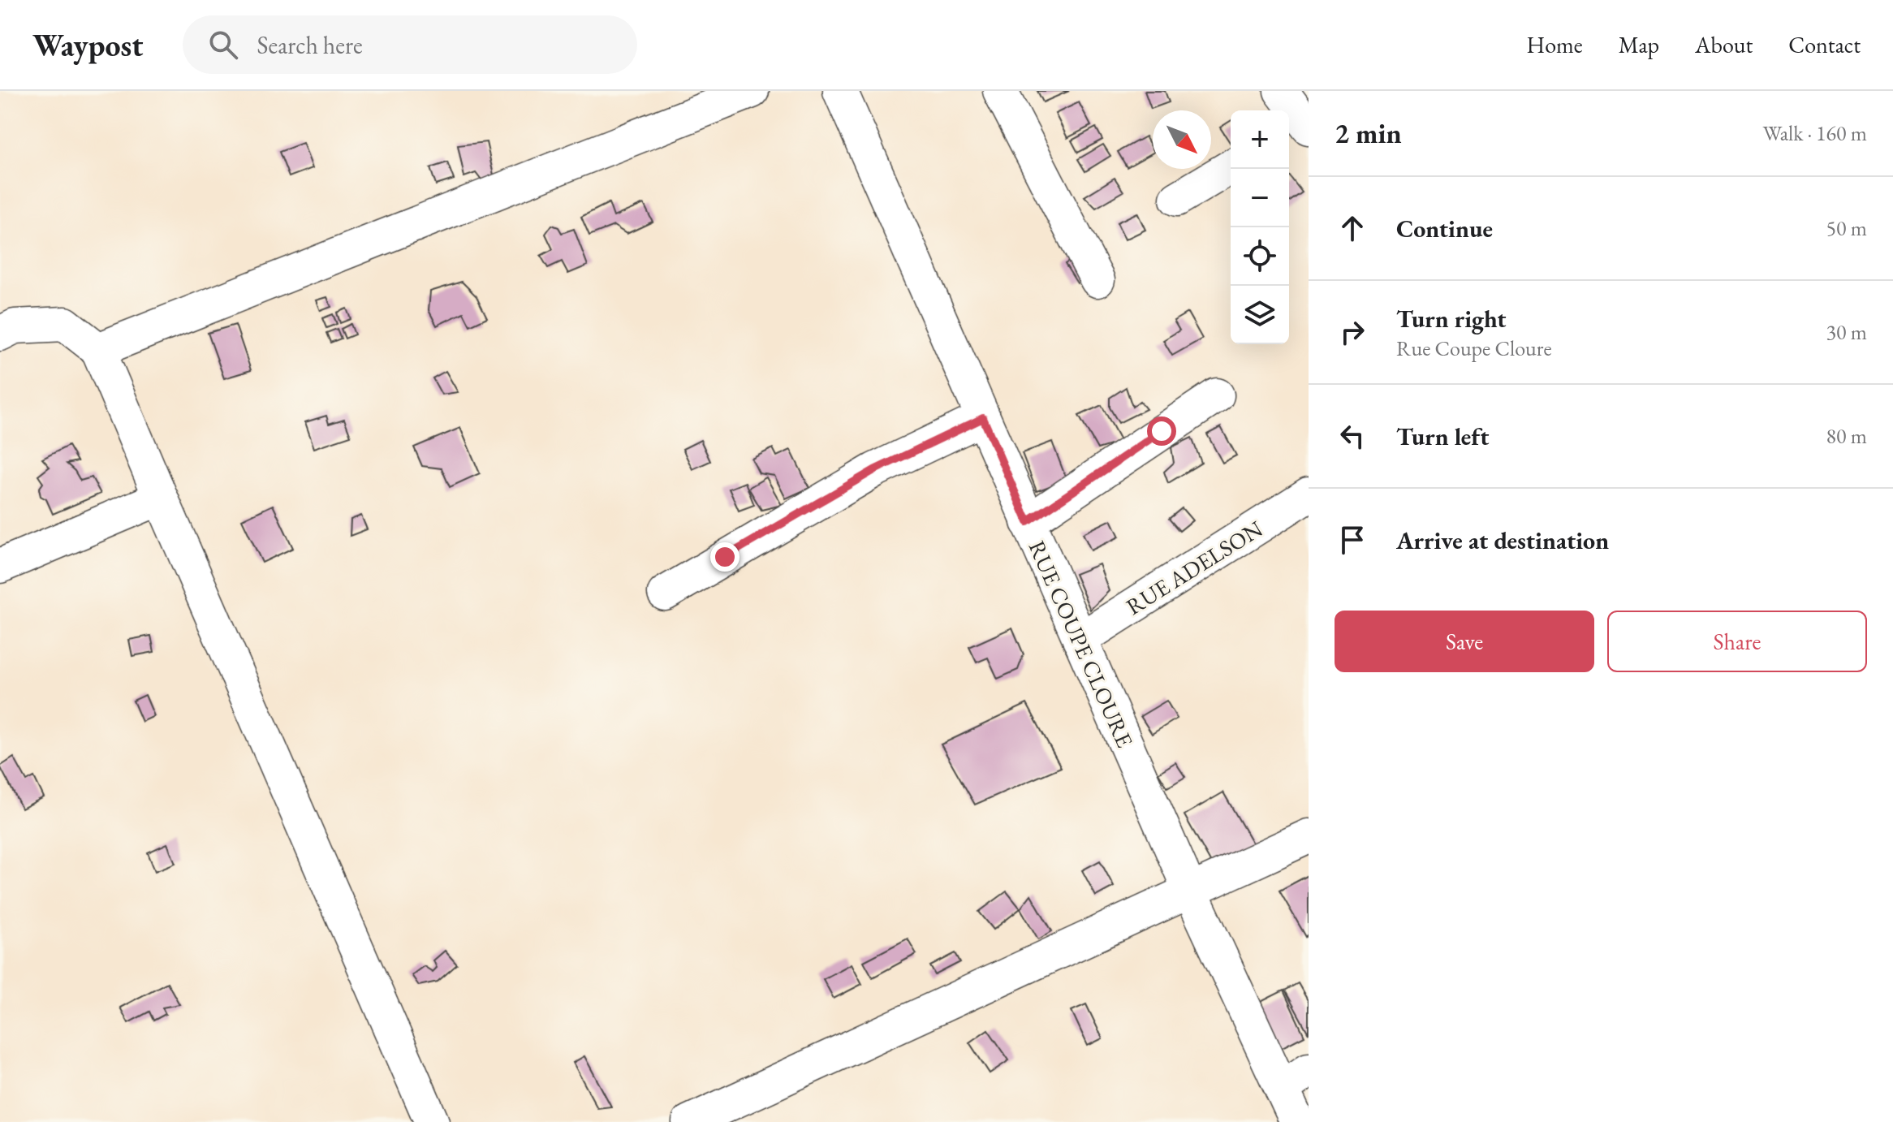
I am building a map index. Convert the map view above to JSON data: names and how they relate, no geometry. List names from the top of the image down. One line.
{"streets":{"street":["RUE ADELSON","RUE COUPE CLOURE"]},"crossings":[["RUE ADELSON","RUE COUPE CLOURE"]],"north":"bottom right","page":{"header":"Waypost","search":"Search here","nav":["Home","Map","About","Contact"],"heading":["2 min","Walk · 160 m"],"map_buttons":["+","−"],"list":[["Continue","50 m"],["Turn right","Rue Coupe Cloure","30 m"],["Turn left","80 m"],"Arrive at destination"],"buttons":["Save","Share"]}}
